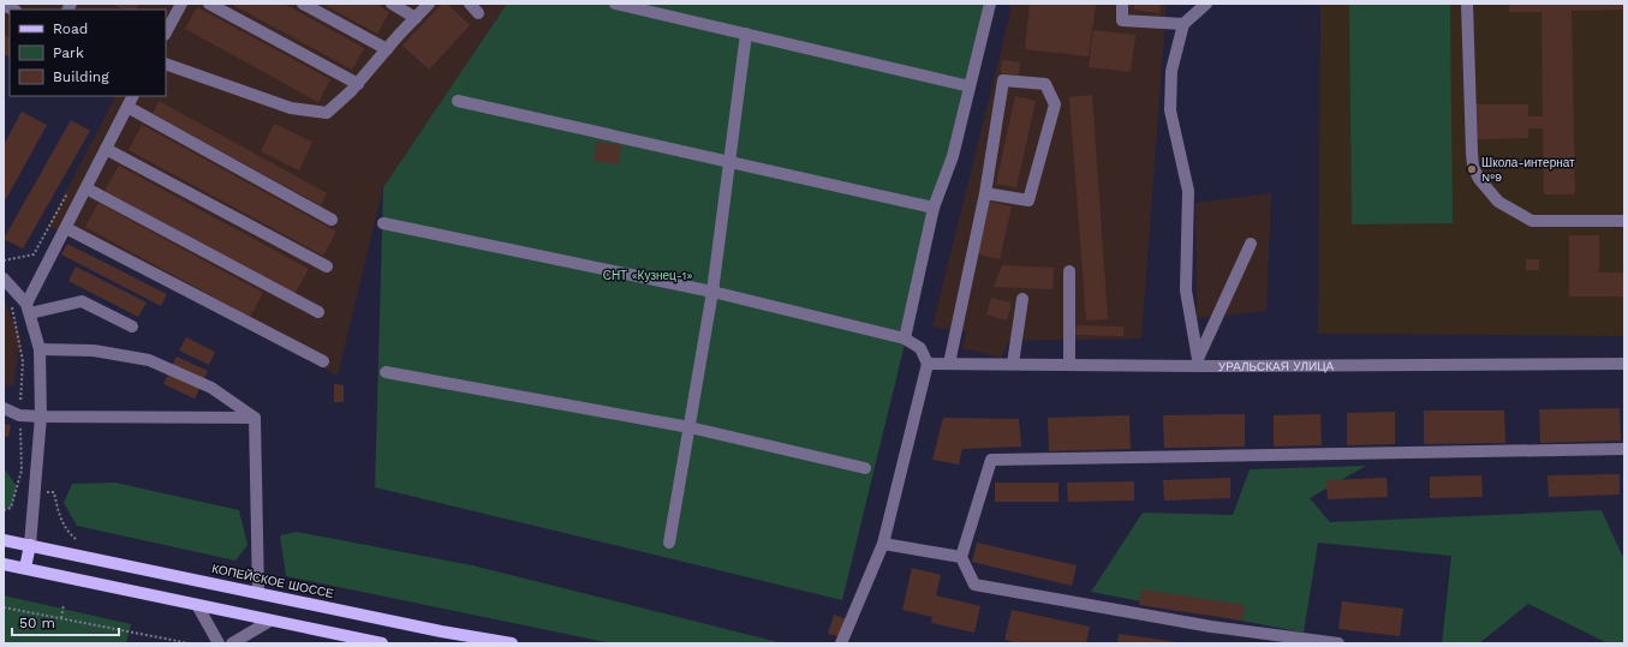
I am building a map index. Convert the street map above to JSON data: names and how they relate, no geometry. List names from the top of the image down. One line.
{"streets":{"main road":["КОПЕЙСКОЕ ШОССЕ"],"street":["УРАЛЬСКАЯ УЛИЦА"]},"parks":["СНТ «Кузнец-1»"],"places":["Школа-интернат №9"],"legend":["Road","Park","Building"],"scale_bar":"50 m"}
